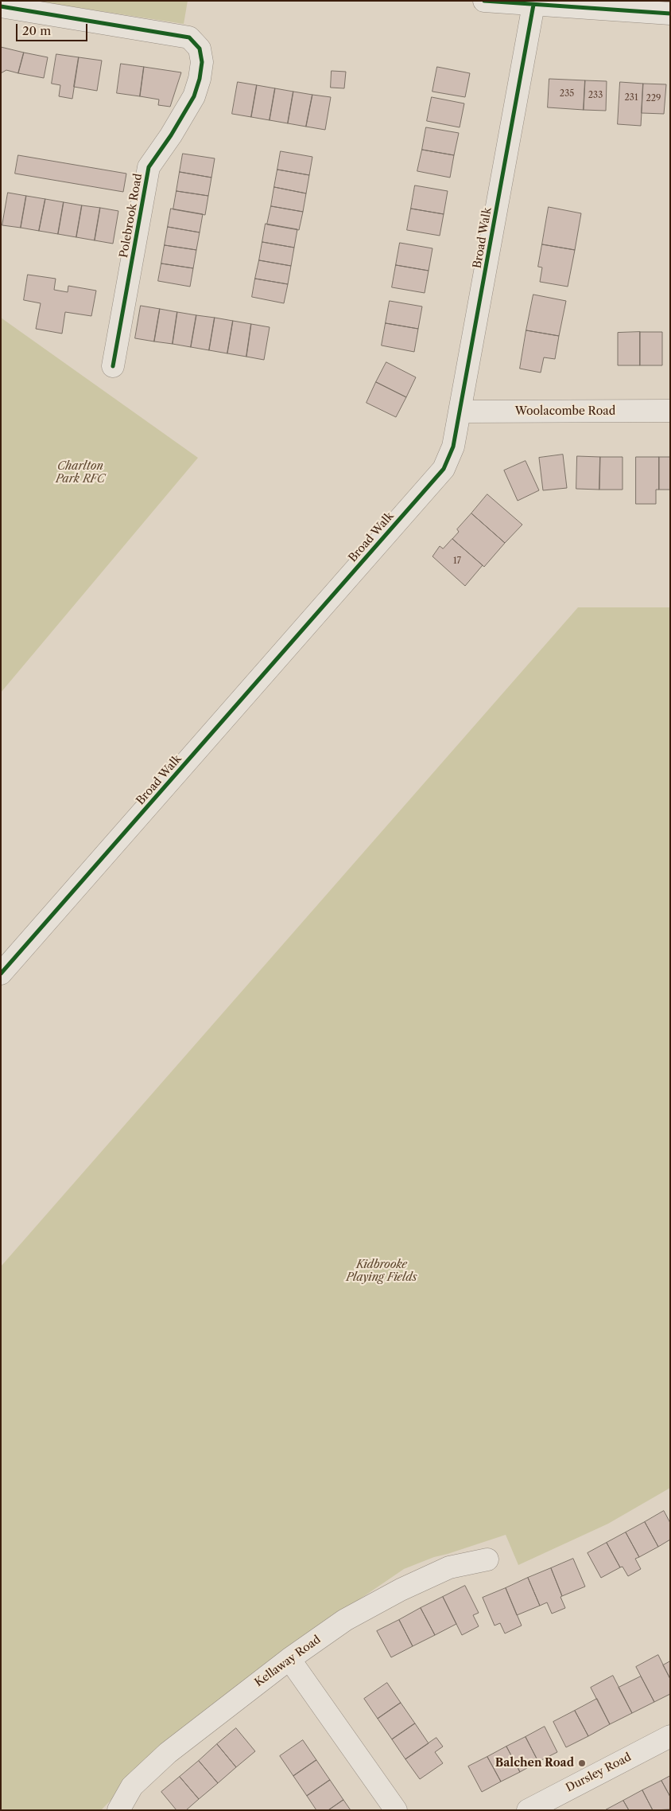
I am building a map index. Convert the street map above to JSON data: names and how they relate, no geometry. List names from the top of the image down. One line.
{"streets":{"street":["Polebrook Road","Broad Walk","Woolacombe Road","Kellaway Road","Dursley Road"]},"crossings":[["Broad Walk","Woolacombe Road"]],"parks":["Charlton Park RFC","Kidbrooke Playing Fields"],"places":["Balchen Road"],"house_numbers":["235","233","231","229","17"],"scale_bar":"20 m"}
